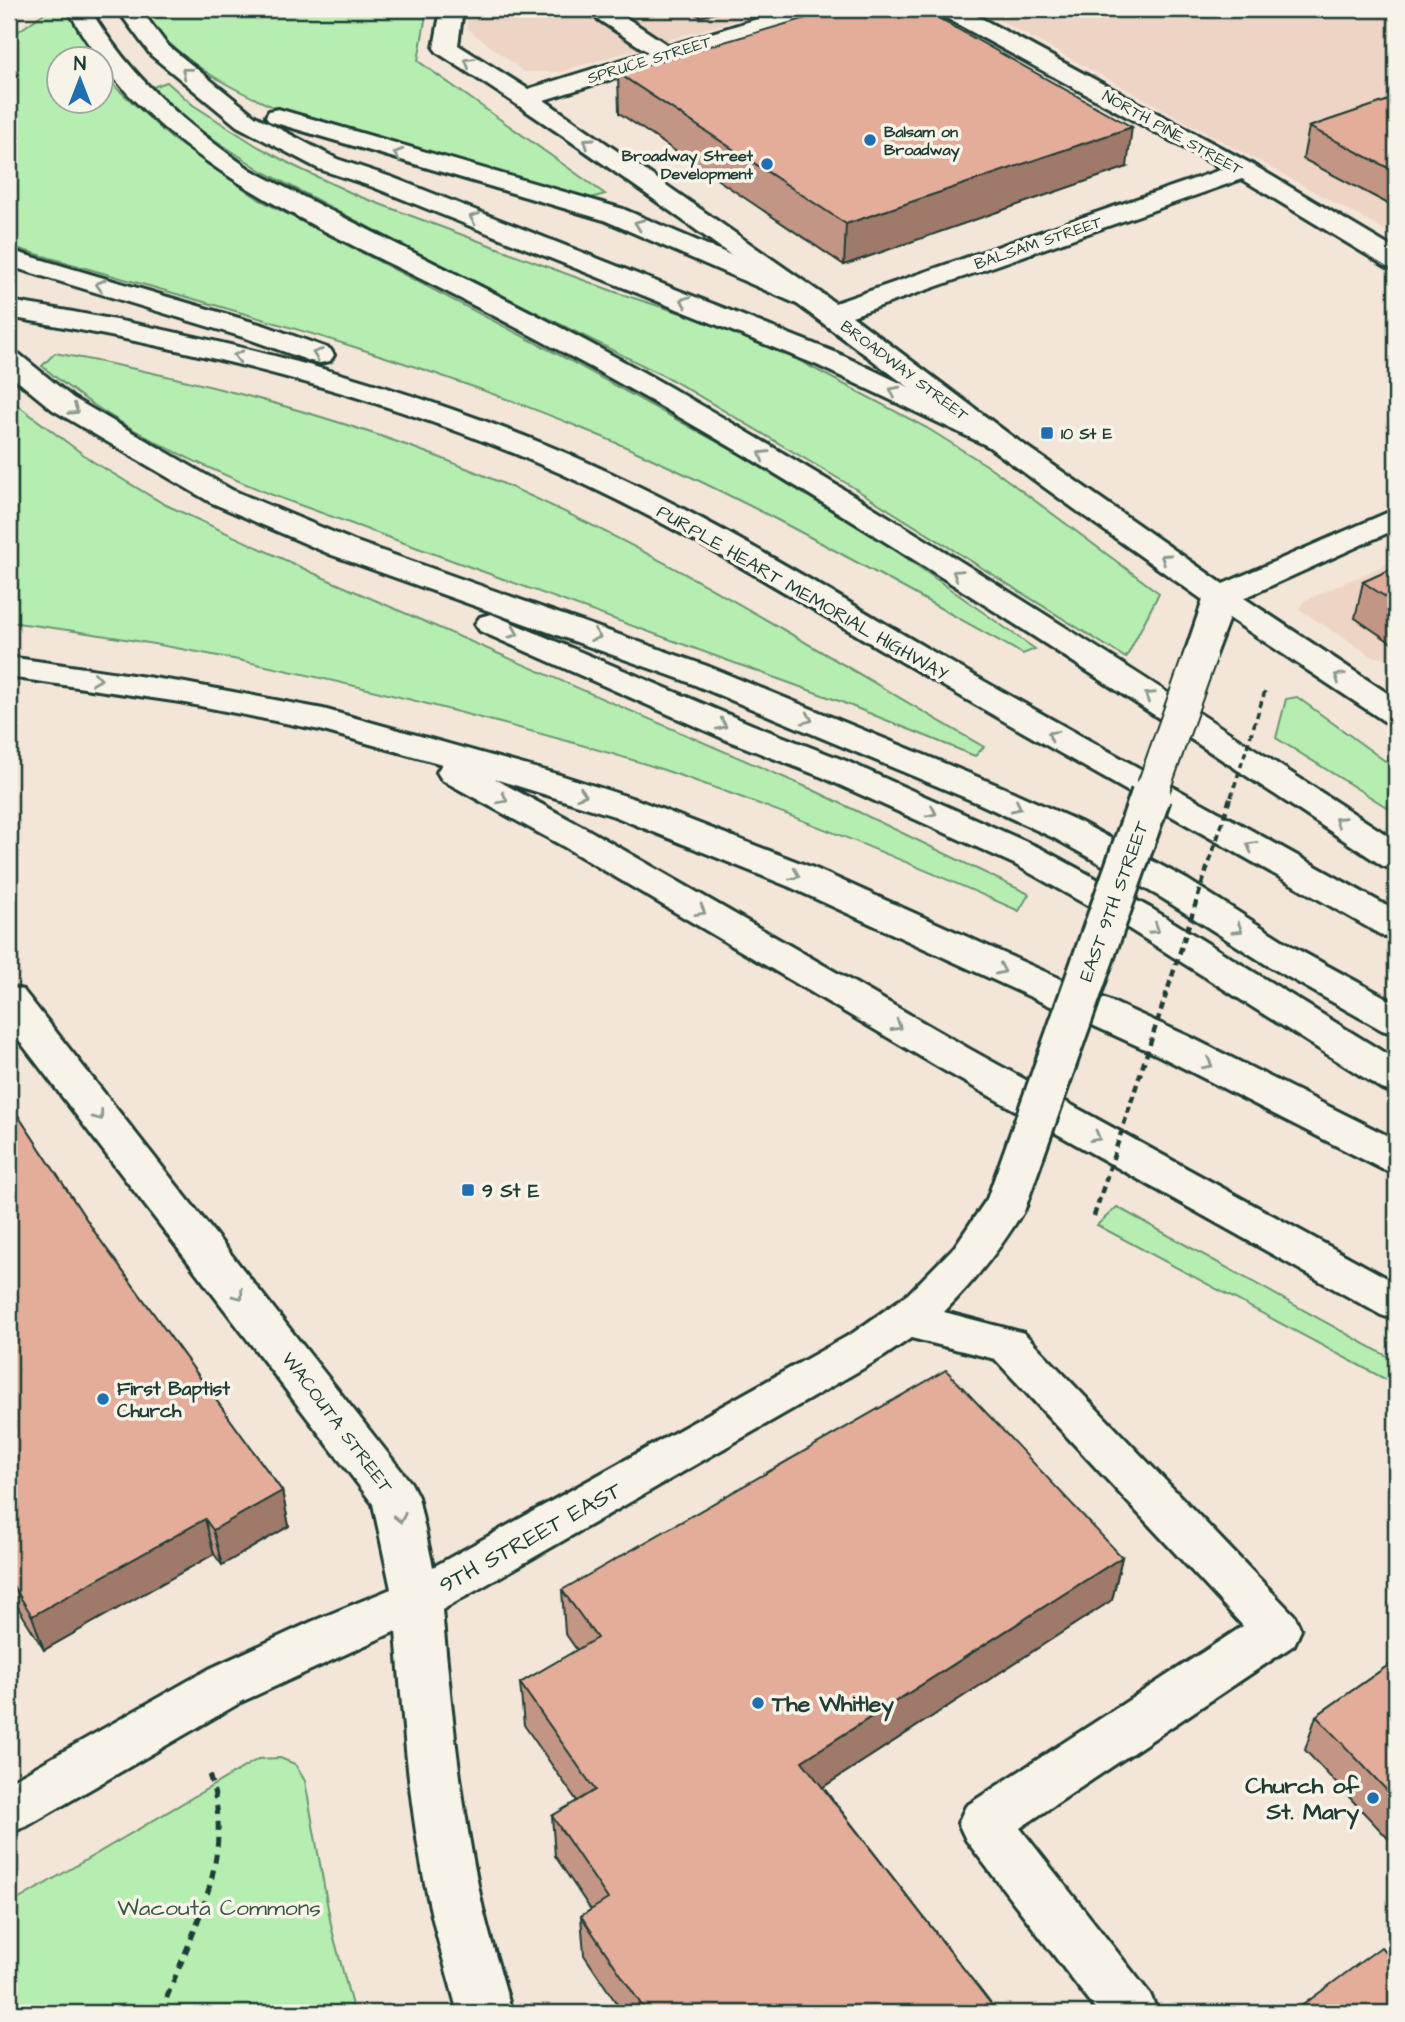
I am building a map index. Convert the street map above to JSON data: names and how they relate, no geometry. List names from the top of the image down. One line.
{"streets":{"main road":["SPRUCE STREET","NORTH PINE STREET","BALSAM STREET","BROADWAY STREET","PURPLE HEART MEMORIAL HIGHWAY","EAST 9TH STREET","WACOUTA STREET","9TH STREET EAST"]},"crossings":[["SPRUCE STREET","BROADWAY STREET"],["NORTH PINE STREET","BALSAM STREET"],["BALSAM STREET","BROADWAY STREET"],["BROADWAY STREET","EAST 9TH STREET"],["EAST 9TH STREET","9TH STREET EAST"],["WACOUTA STREET","9TH STREET EAST"]],"one_way":["WACOUTA STREET"],"parks":["Wacouta Commons"],"places":{"other":["Balsam on Broadway","Broadway Street Development","First Baptist Church","The Whitley","Church of St. Mary"],"transit":["10 St E","9 St E"]},"north":"top"}
